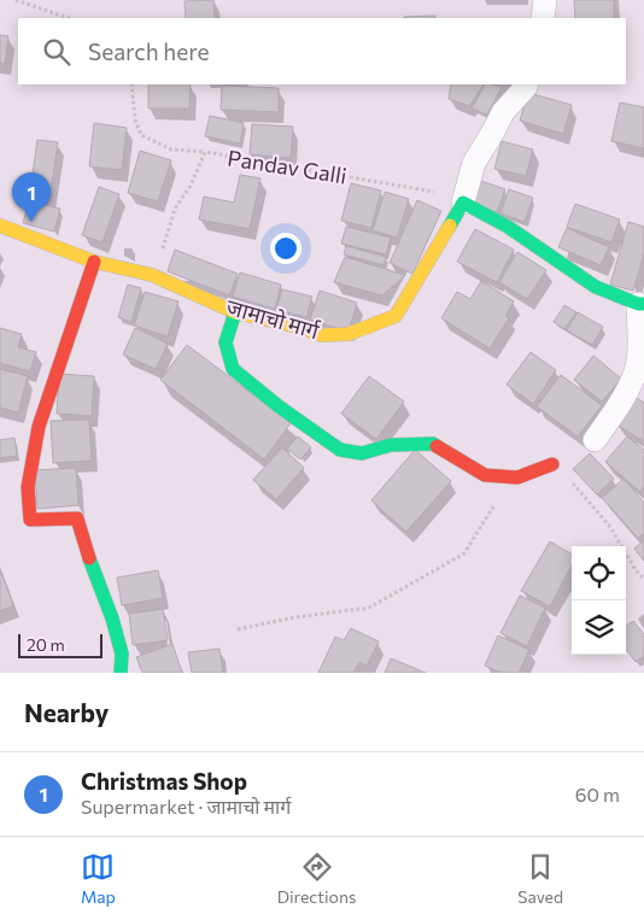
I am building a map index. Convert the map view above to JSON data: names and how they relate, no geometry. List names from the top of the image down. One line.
{"streets":{"street":["जामाचो मार्ग"],"path":["Pandav Galli"]},"crossings":[["Pandav Galli","जामाचो मार्ग"]],"scale_bar":"20 m","page":{"search":"Search here","pins":"1","scale":"20 m","heading":"Nearby","list":[{"mark":"1","name":"Christmas Shop","note":"Supermarket · जामाचो मार्ग","value":"60 m"}],"nav":["Map","Directions","Saved"]}}
